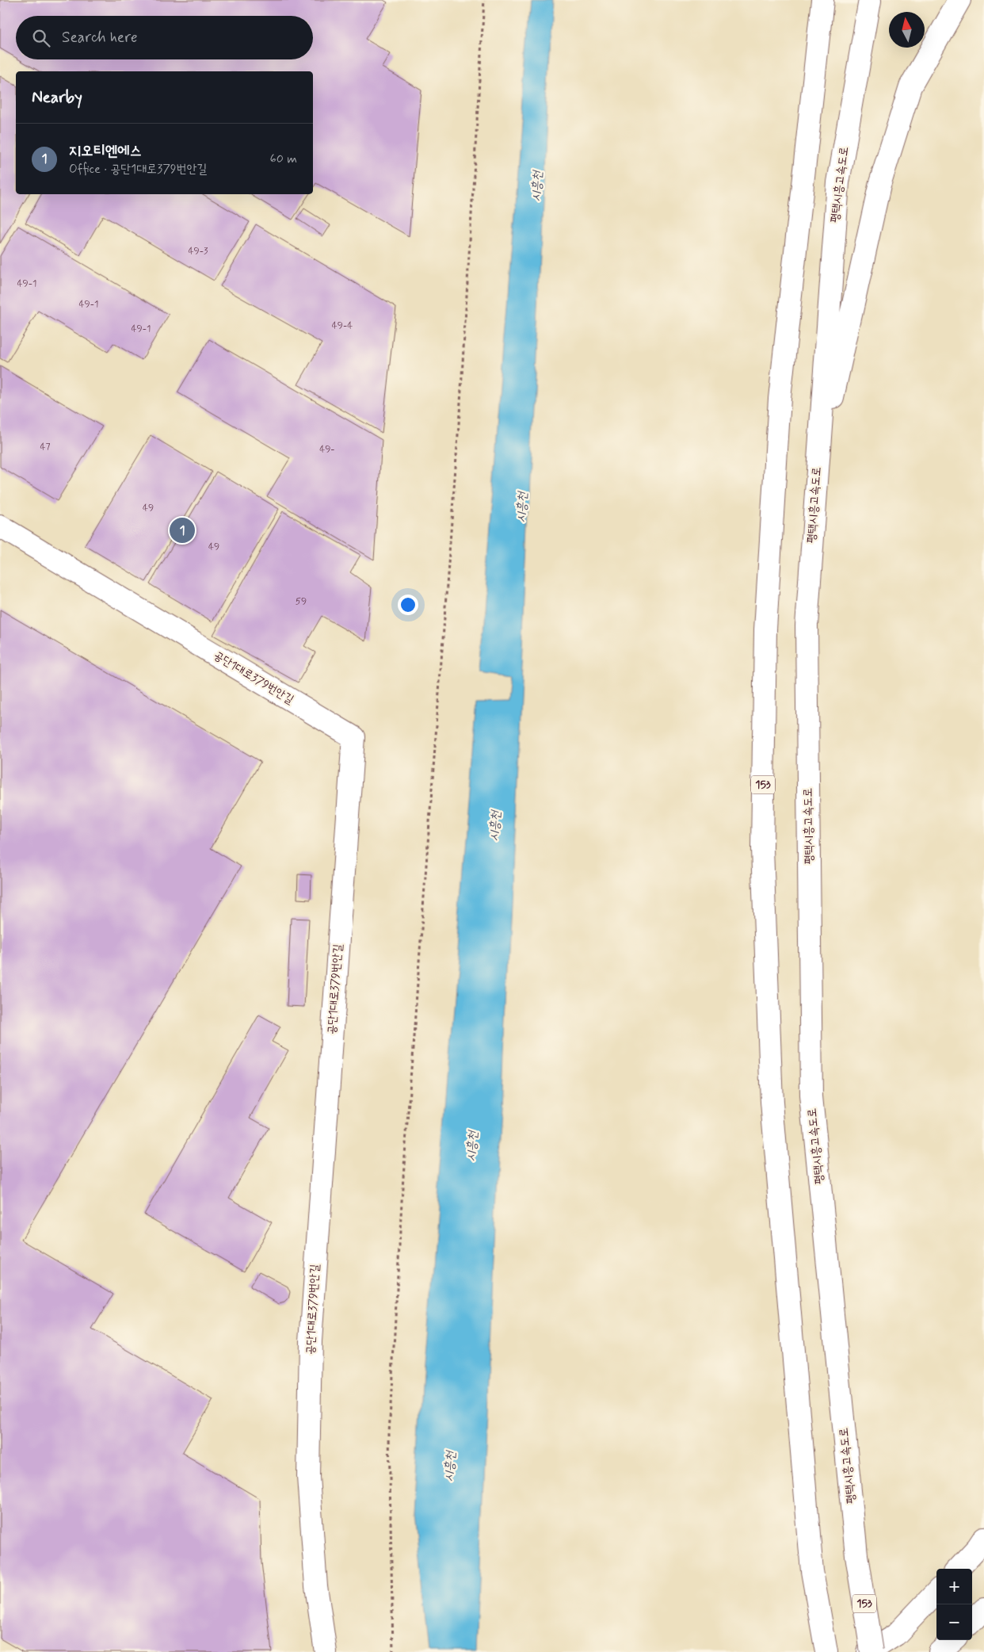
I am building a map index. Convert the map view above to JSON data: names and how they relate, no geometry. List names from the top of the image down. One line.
{"streets":{"main road":["평택시흥고속도로","공단1대로379번안길","153"]},"water":["시흥천"],"house_numbers":["49-3","49-1","49-1","49-4","49-1","47","49-","49","49","59"],"north":"top","page":{"search":"Search here","heading":"Nearby","list":[{"mark":"1","name":"지오티엔에스","note":"Office · 공단1대로379번안길","value":"60 m"}],"pins":"1","map_buttons":["+","−"]}}
